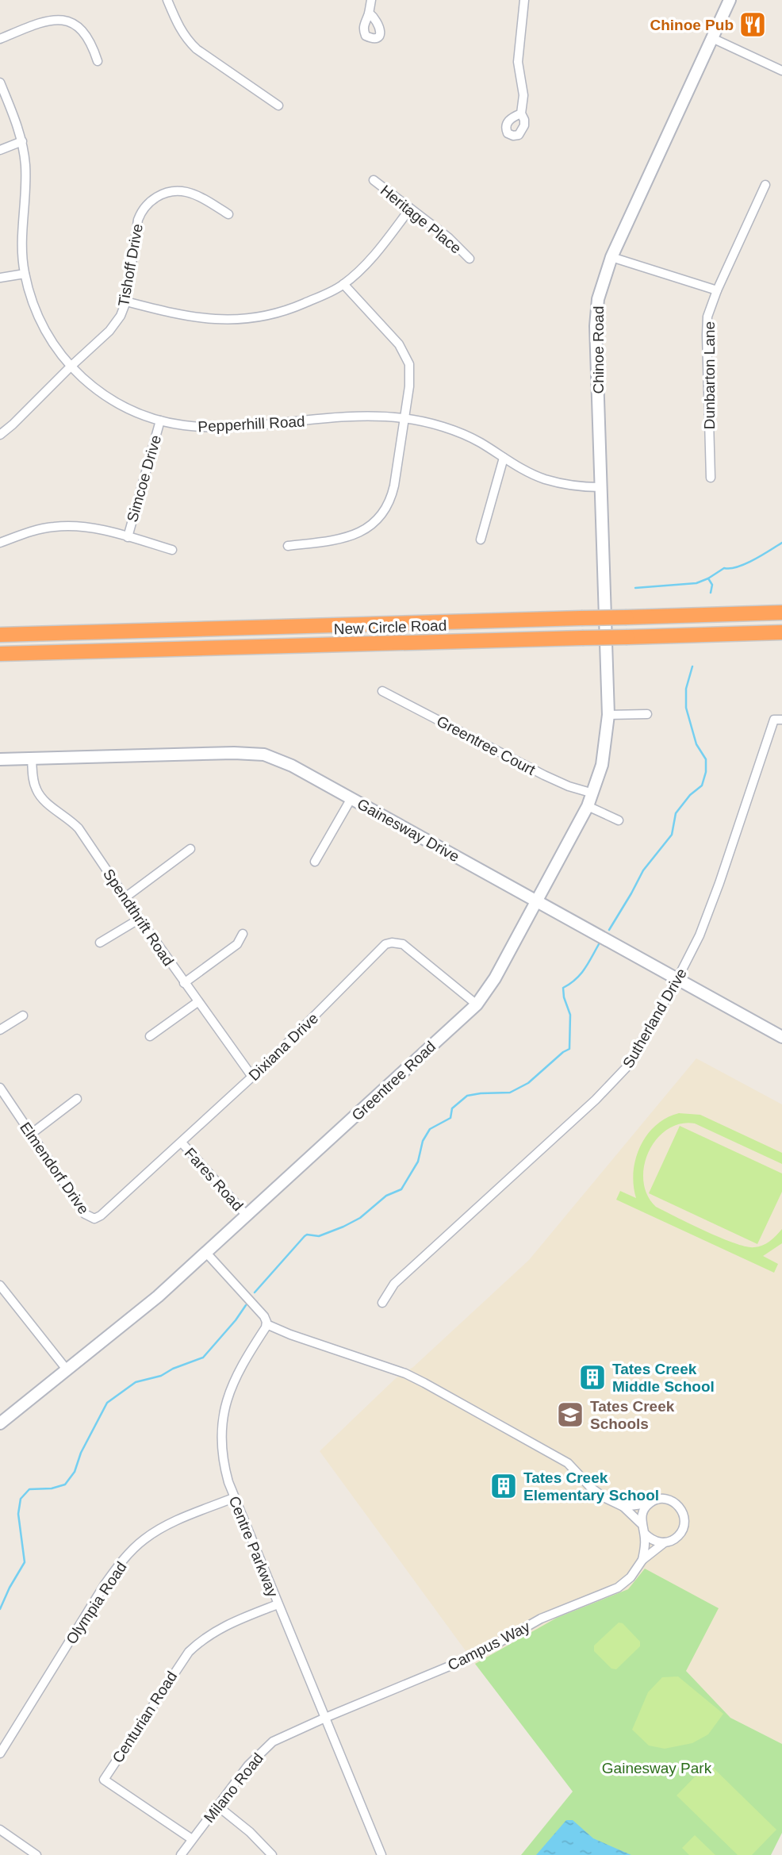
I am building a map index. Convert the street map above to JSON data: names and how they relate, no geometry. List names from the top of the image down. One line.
{"streets":{"highway":["New Circle Road"],"street":["Heritage Place","Tishoff Drive","Chinoe Road","Dunbarton Lane","Pepperhill Road","Simcoe Drive","Greentree Court","Gainesway Drive","Spendthrift Road","Sutherland Drive","Dixiana Drive","Greentree Road","Elmendorf Drive","Fares Road","Centre Parkway","Olympia Road","Campus Way","Centurian Road","Milano Road"]},"crossings":[["Tishoff Drive","Pepperhill Road"],["Chinoe Road","Pepperhill Road"],["Chinoe Road","Greentree Road"],["Pepperhill Road","Simcoe Drive"],["Greentree Court","Greentree Road"],["Gainesway Drive","Spendthrift Road"],["Gainesway Drive","Sutherland Drive"],["Gainesway Drive","Greentree Road"],["Spendthrift Road","Dixiana Drive"],["Dixiana Drive","Greentree Road"],["Dixiana Drive","Elmendorf Drive"],["Dixiana Drive","Fares Road"],["Greentree Road","Fares Road"],["Centre Parkway","Olympia Road"],["Centre Parkway","Campus Way"],["Centre Parkway","Centurian Road"],["Centre Parkway","Milano Road"],["Campus Way","Milano Road"],["Centurian Road","Milano Road"]],"parks":["Gainesway Park"],"places":{"restaurant":["Chinoe Pub"],"building":["Tates Creek Middle School","Tates Creek Elementary School"],"school or university":["Tates Creek Schools"]}}
